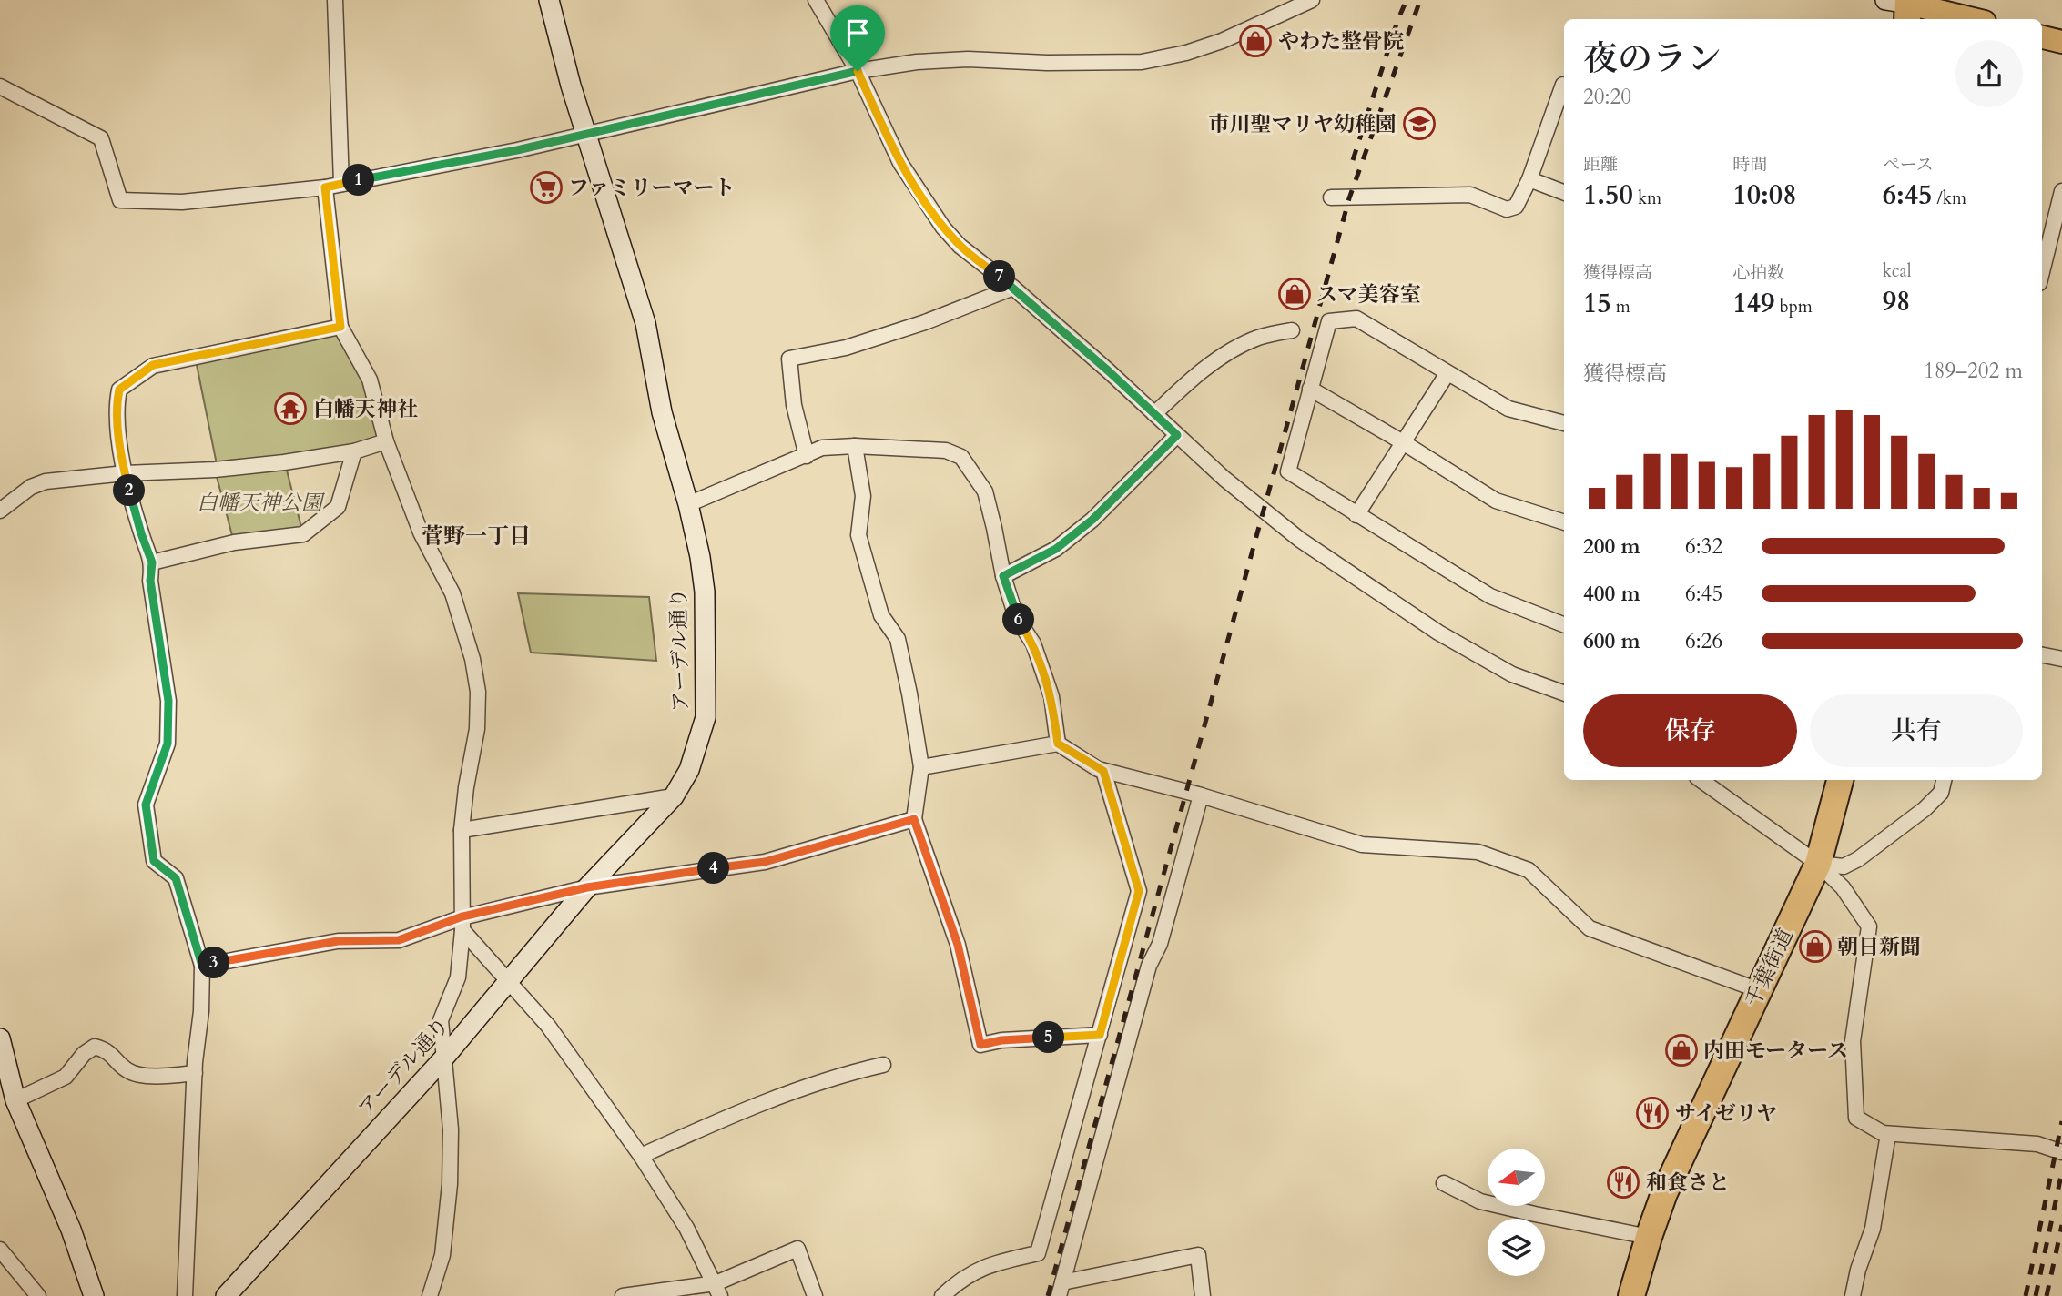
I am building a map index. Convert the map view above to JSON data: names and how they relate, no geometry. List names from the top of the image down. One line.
{"streets":{"highway":["千葉街道"],"street":["アーデル通り"]},"districts":["菅野一丁目"],"parks":["白幡天神公園"],"places":{"shop":["やわた整骨院","スマ美容室","朝日新聞","内田モータース"],"school or university":["市川聖マリヤ幼稚園"],"supermarket":["ファミリーマート"],"temple":["白幡天神社"],"restaurant":["サイゼリヤ","和食さと"]},"north":"left","page":{"heading":["夜のラン","20:20"],"stats":[["距離","1.50 km"],["時間","10:08"],["ペース","6:45 /km"],["獲得標高","15 m"],["心拍数","149 bpm"],["kcal","98"]],"pins":["1","7","2","6","4","3","5"],"chart":["獲得標高","189–202 m"],"list":[{"name":"200 m","note":"6:32"},{"name":"400 m","note":"6:45"},{"name":"600 m","note":"6:26"}],"buttons":["保存","共有"]}}
